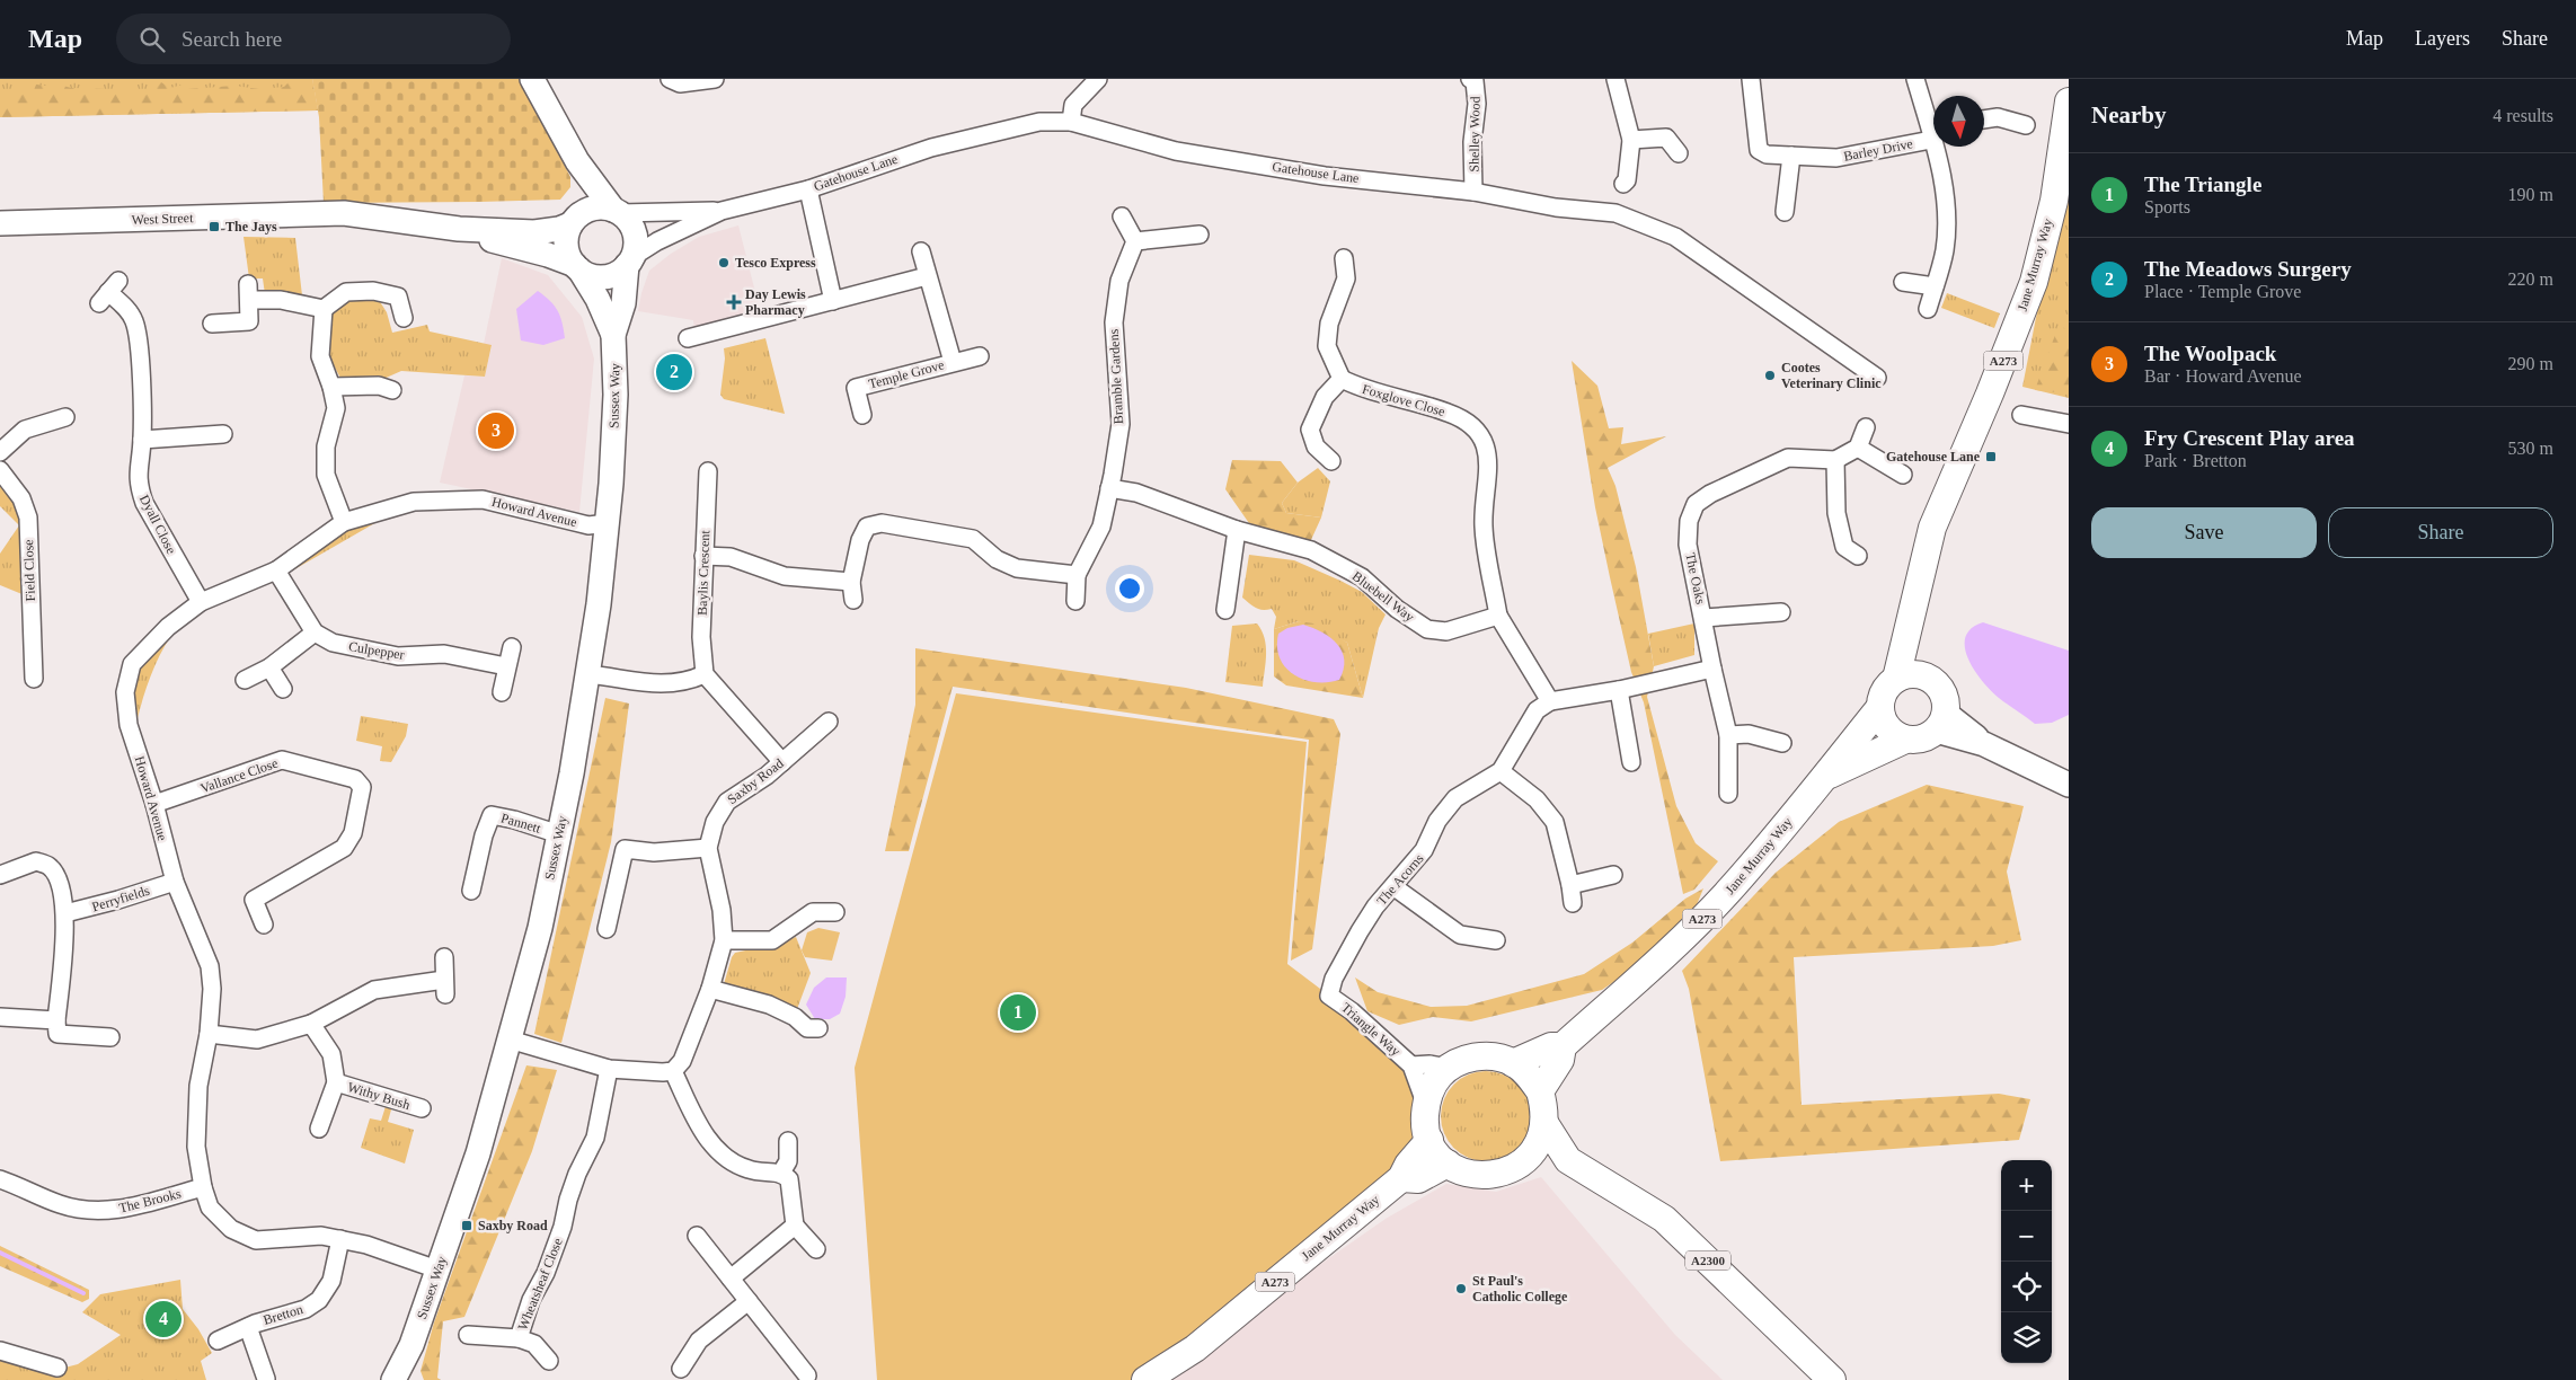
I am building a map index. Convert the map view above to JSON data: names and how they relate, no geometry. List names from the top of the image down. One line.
{"streets":{"main road":["Jane Murray Way","A273","A2300"],"street":["Shelley Wood","Barley Drive","Gatehouse Lane","West Street","Temple Grove","Bramble Gardens","Sussex Way","Foxglove Close","Howard Avenue","Dyall Close","Field Close","Baylis Crescent","The Oaks","Bluebell Way","Culpepper","Vallance Close","Saxby Road","Pannett","The Acorns","Perryfields","Triangle Way","Withy Bush","The Brooks","Wheatsheaf Close","Bretton"]},"crossings":[["Shelley Wood","Gatehouse Lane"],["Gatehouse Lane","West Street"],["Gatehouse Lane","Sussex Way"],["West Street","Sussex Way"],["Jane Murray Way","A273"],["Jane Murray Way","Triangle Way"],["Jane Murray Way","A2300"],["A273","Triangle Way"],["A273","A2300"],["Bramble Gardens","Bluebell Way"],["Sussex Way","Howard Avenue"],["Sussex Way","Pannett"],["Foxglove Close","Bluebell Way"],["Howard Avenue","Dyall Close"],["Howard Avenue","Vallance Close"],["Howard Avenue","Perryfields"],["Howard Avenue","The Brooks"],["Howard Avenue","Bretton"],["The Acorns","Triangle Way"],["Triangle Way","A2300"]],"places":{"transit":["The Jays","Gatehouse Lane","Saxby Road"],"other":["Tesco Express","Cootes Veterinary Clinic","St Paul's Catholic College"],"health":["Day Lewis Pharmacy"]},"north":"bottom","page":{"header":"Map","search":"Search here","nav":["Map","Layers","Share"],"heading":["Nearby","4 results"],"list":[{"mark":"1","name":"The Triangle","note":"Sports","value":"190 m"},{"mark":"2","name":"The Meadows Surgery","note":"Place · Temple Grove","value":"220 m"},{"mark":"3","name":"The Woolpack","note":"Bar · Howard Avenue","value":"290 m"},{"mark":"4","name":"Fry Crescent Play area","note":"Park · Bretton","value":"530 m"}],"pins":["2","3","1","4"],"buttons":["Save","Share"],"map_buttons":["+","−"]}}
